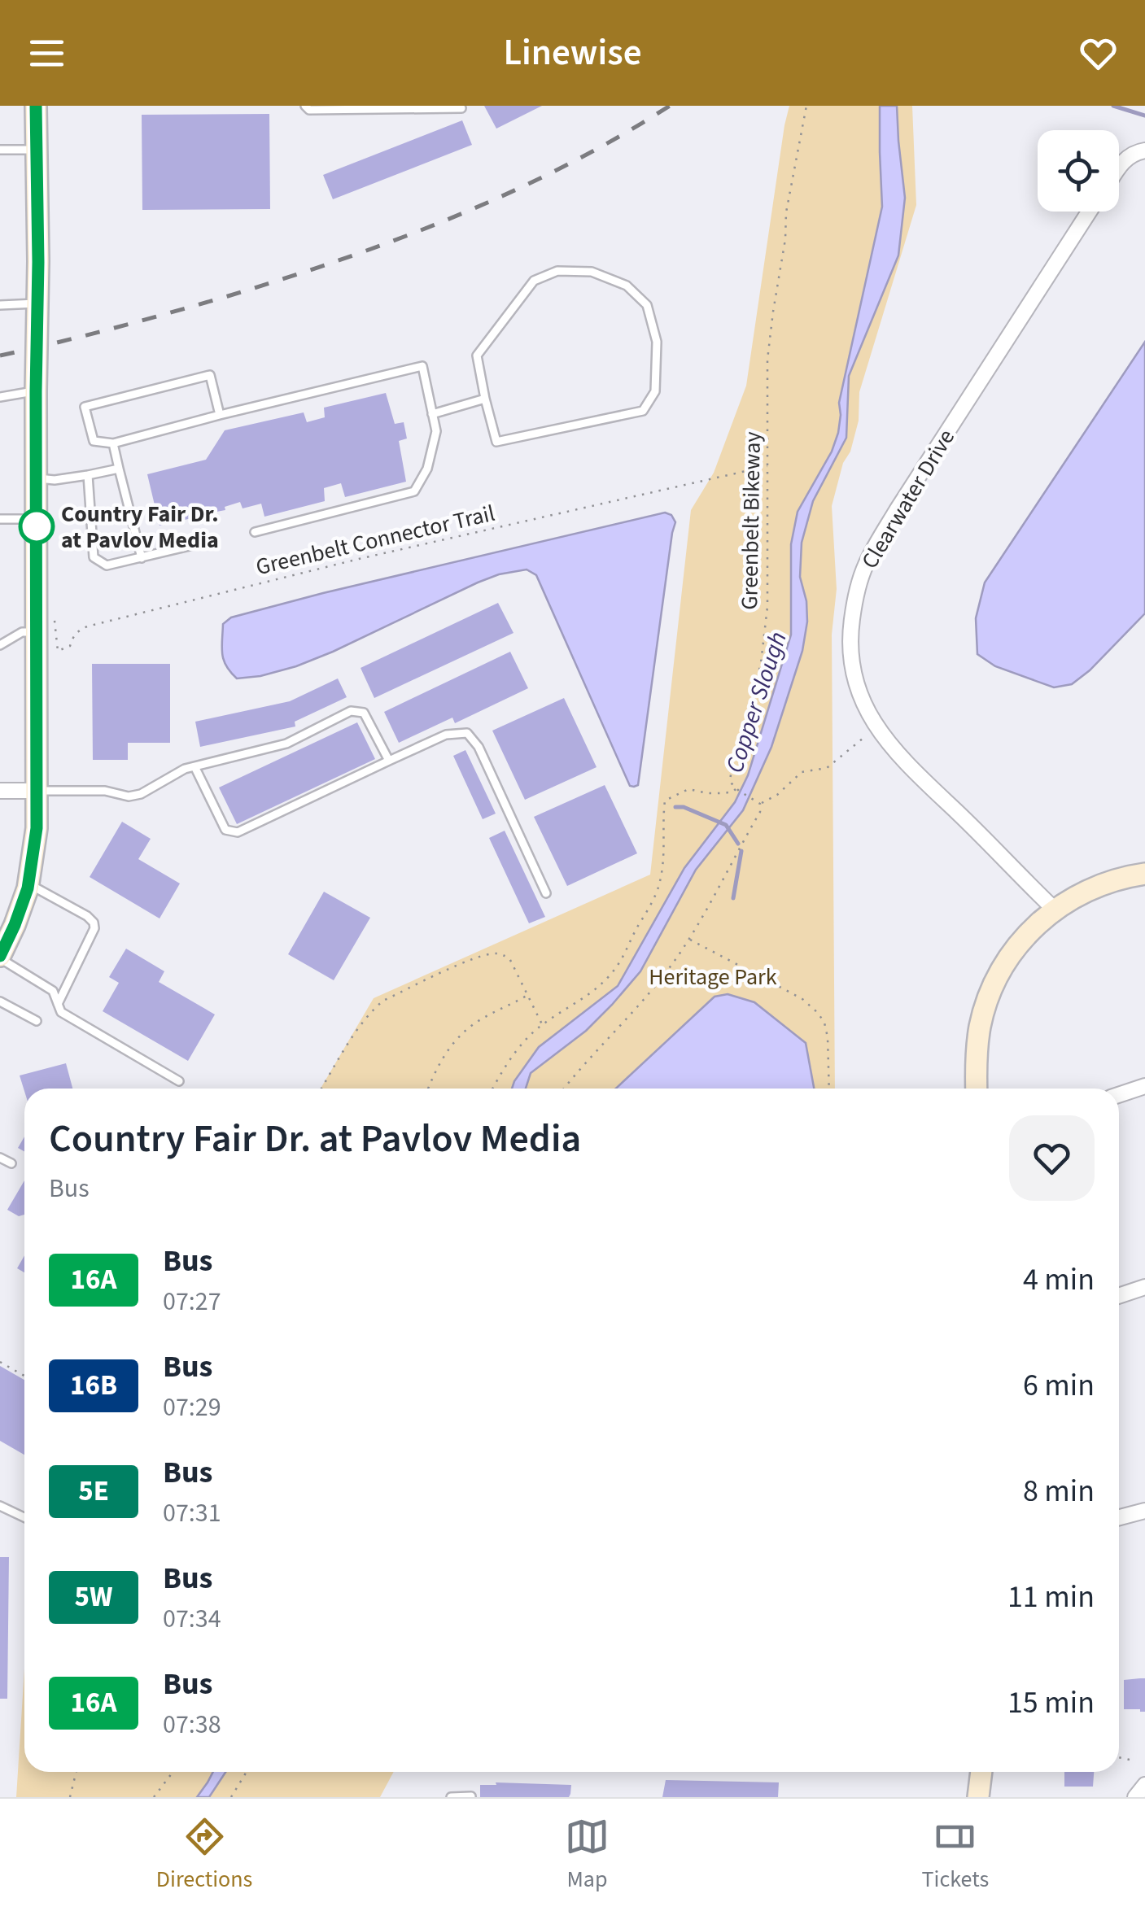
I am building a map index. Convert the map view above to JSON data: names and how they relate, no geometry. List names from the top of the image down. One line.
{"streets":{"street":["Clearwater Drive"],"path":["Greenbelt Bikeway","Greenbelt Connector Trail"]},"crossings":[["Greenbelt Bikeway","Greenbelt Connector Trail"]],"water":["Copper Slough"],"parks":["Heritage Park"],"places":["Country Fair Dr. at Pavlov Media"],"lines":["bus line 16A"],"page":{"header":"Linewise","heading":["Country Fair Dr. at Pavlov Media","Bus"],"list":[{"mark":"16A","name":"Bus","note":"07:27","value":"4 min"},{"mark":"16B","name":"Bus","note":"07:29","value":"6 min"},{"mark":"5E","name":"Bus","note":"07:31","value":"8 min"},{"mark":"5W","name":"Bus","note":"07:34","value":"11 min"},{"mark":"16A","name":"Bus","note":"07:38","value":"15 min"}],"tabs":["Directions","Map","Tickets"]}}
